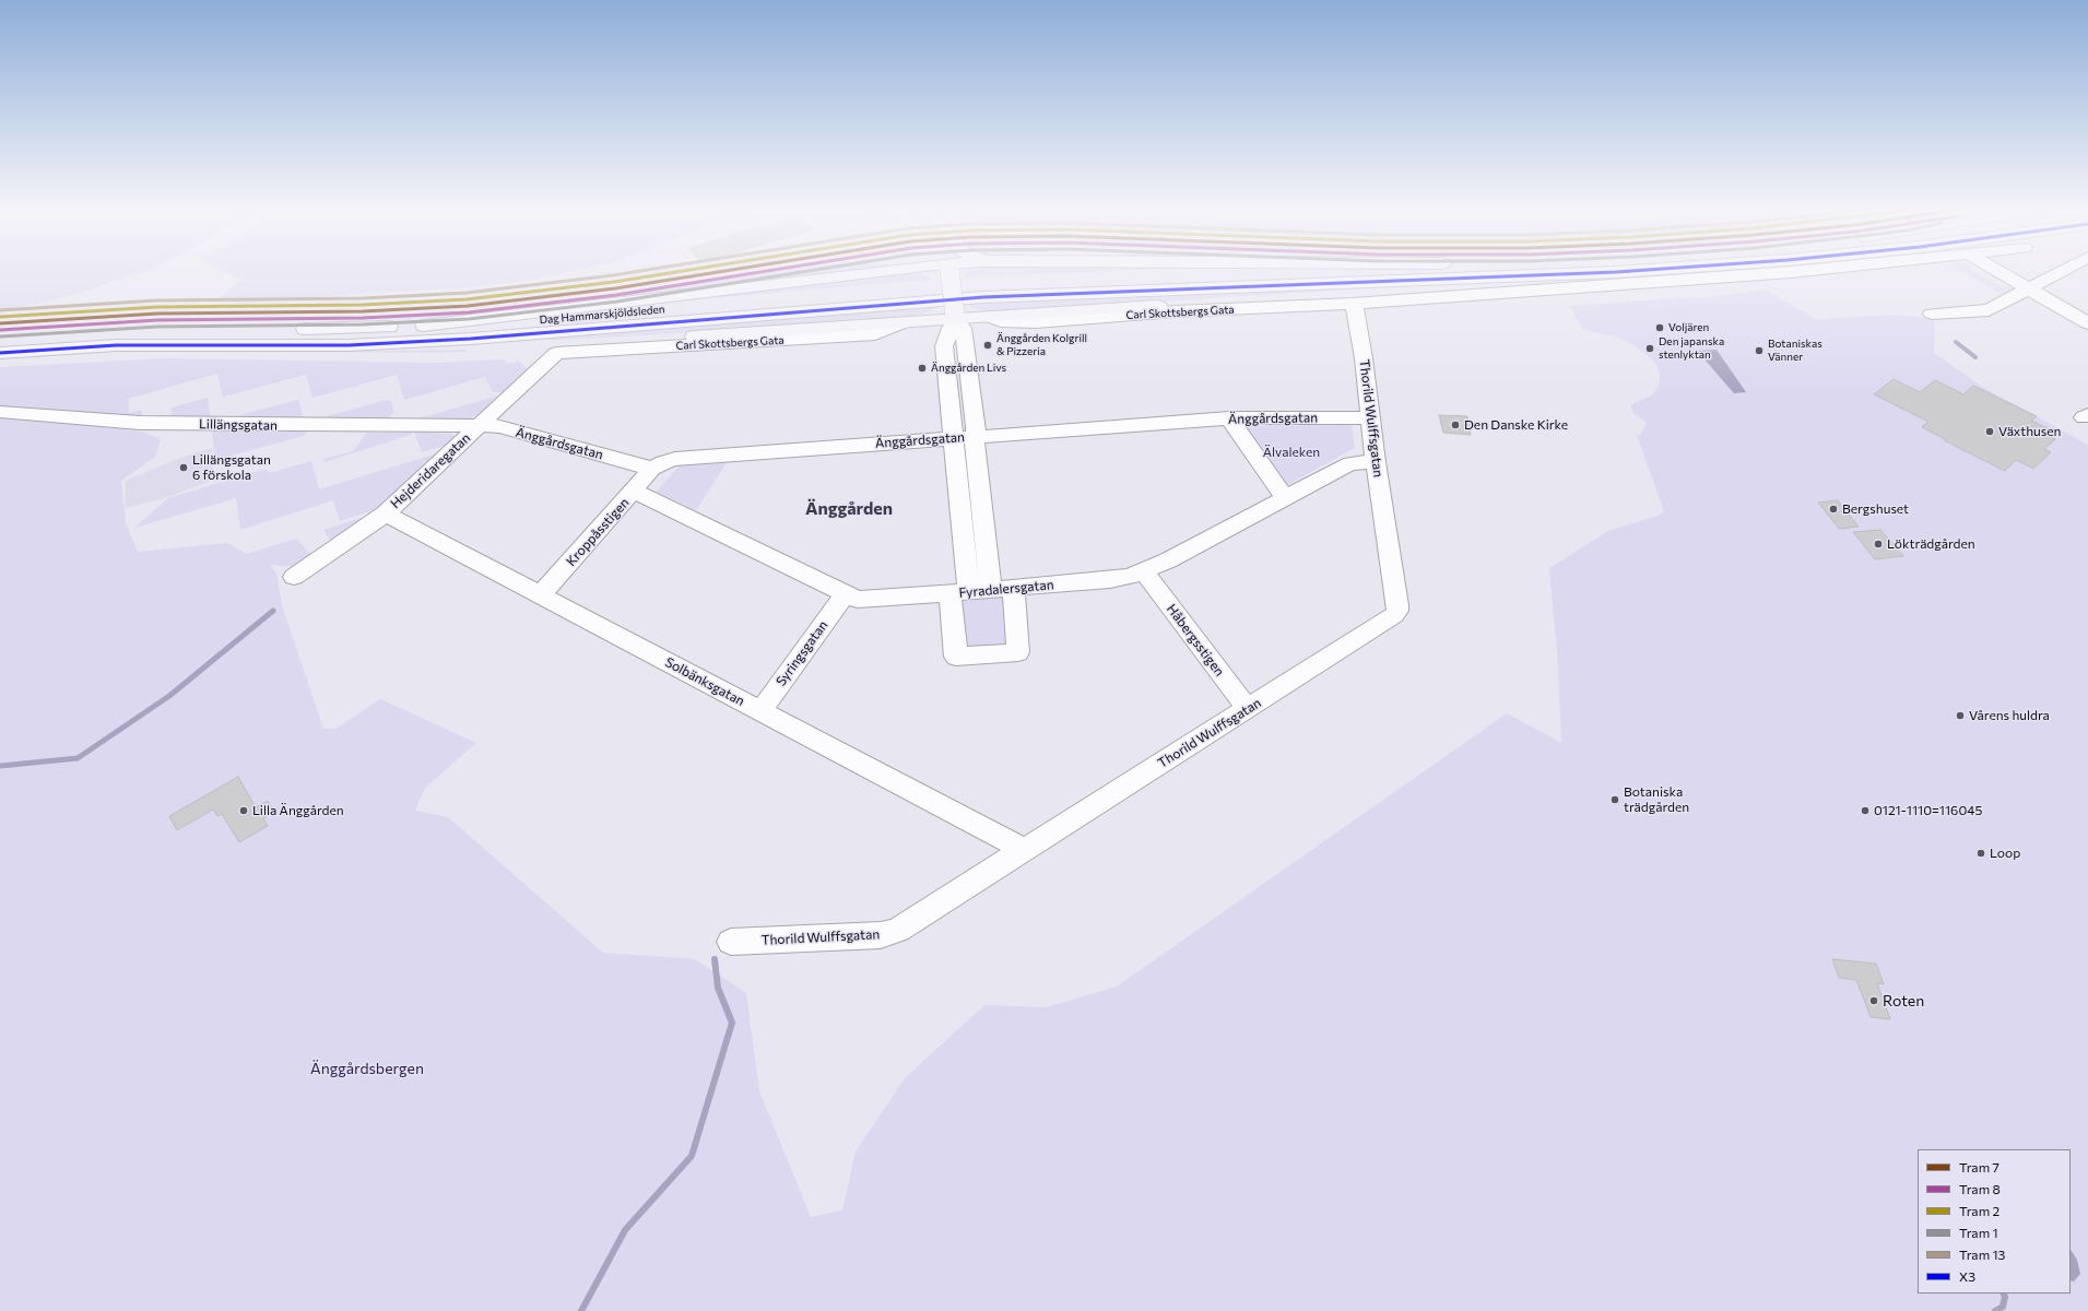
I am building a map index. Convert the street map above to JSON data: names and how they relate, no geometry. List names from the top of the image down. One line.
{"streets":{"main road":["Dag Hammarskjöldsleden"],"street":["Carl Skottsbergs Gata","Änggårdsgatan","Thorild Wulffsgatan","Lillängsgatan","Hejderidaregatan","Kroppåsstigen","Fyradalersgatan","Håbergsstigen","Syringsgatan","Solbänksgatan"]},"crossings":[["Carl Skottsbergs Gata","Thorild Wulffsgatan"],["Carl Skottsbergs Gata","Hejderidaregatan"],["Änggårdsgatan","Thorild Wulffsgatan"],["Änggårdsgatan","Lillängsgatan"],["Änggårdsgatan","Hejderidaregatan"],["Änggårdsgatan","Kroppåsstigen"],["Thorild Wulffsgatan","Fyradalersgatan"],["Thorild Wulffsgatan","Håbergsstigen"],["Thorild Wulffsgatan","Solbänksgatan"],["Lillängsgatan","Hejderidaregatan"],["Hejderidaregatan","Solbänksgatan"],["Kroppåsstigen","Fyradalersgatan"],["Kroppåsstigen","Solbänksgatan"],["Fyradalersgatan","Håbergsstigen"],["Fyradalersgatan","Syringsgatan"],["Syringsgatan","Solbänksgatan"]],"districts":["Änggården"],"parks":["Älvaleken","Änggårdsbergen"],"places":["Voljären","Änggården Kolgrill & Pizzeria","Den japanska stenlyktan","Botaniskas Vänner","Änggården Livs","Den Danske Kirke","Växthusen","Lillängsgatan 6 förskola","Bergshuset","Lökträdgården","Vårens huldra","Botaniska trädgården","Lilla Änggården","0121-1110=116045","Loop","Roten"],"lines":["tram line 7","tram line 8","tram line 2","tram line 1","tram line 13","transit line X3"],"legend":["Tram 7","Tram 8","Tram 2","Tram 1","Tram 13","X3"]}
